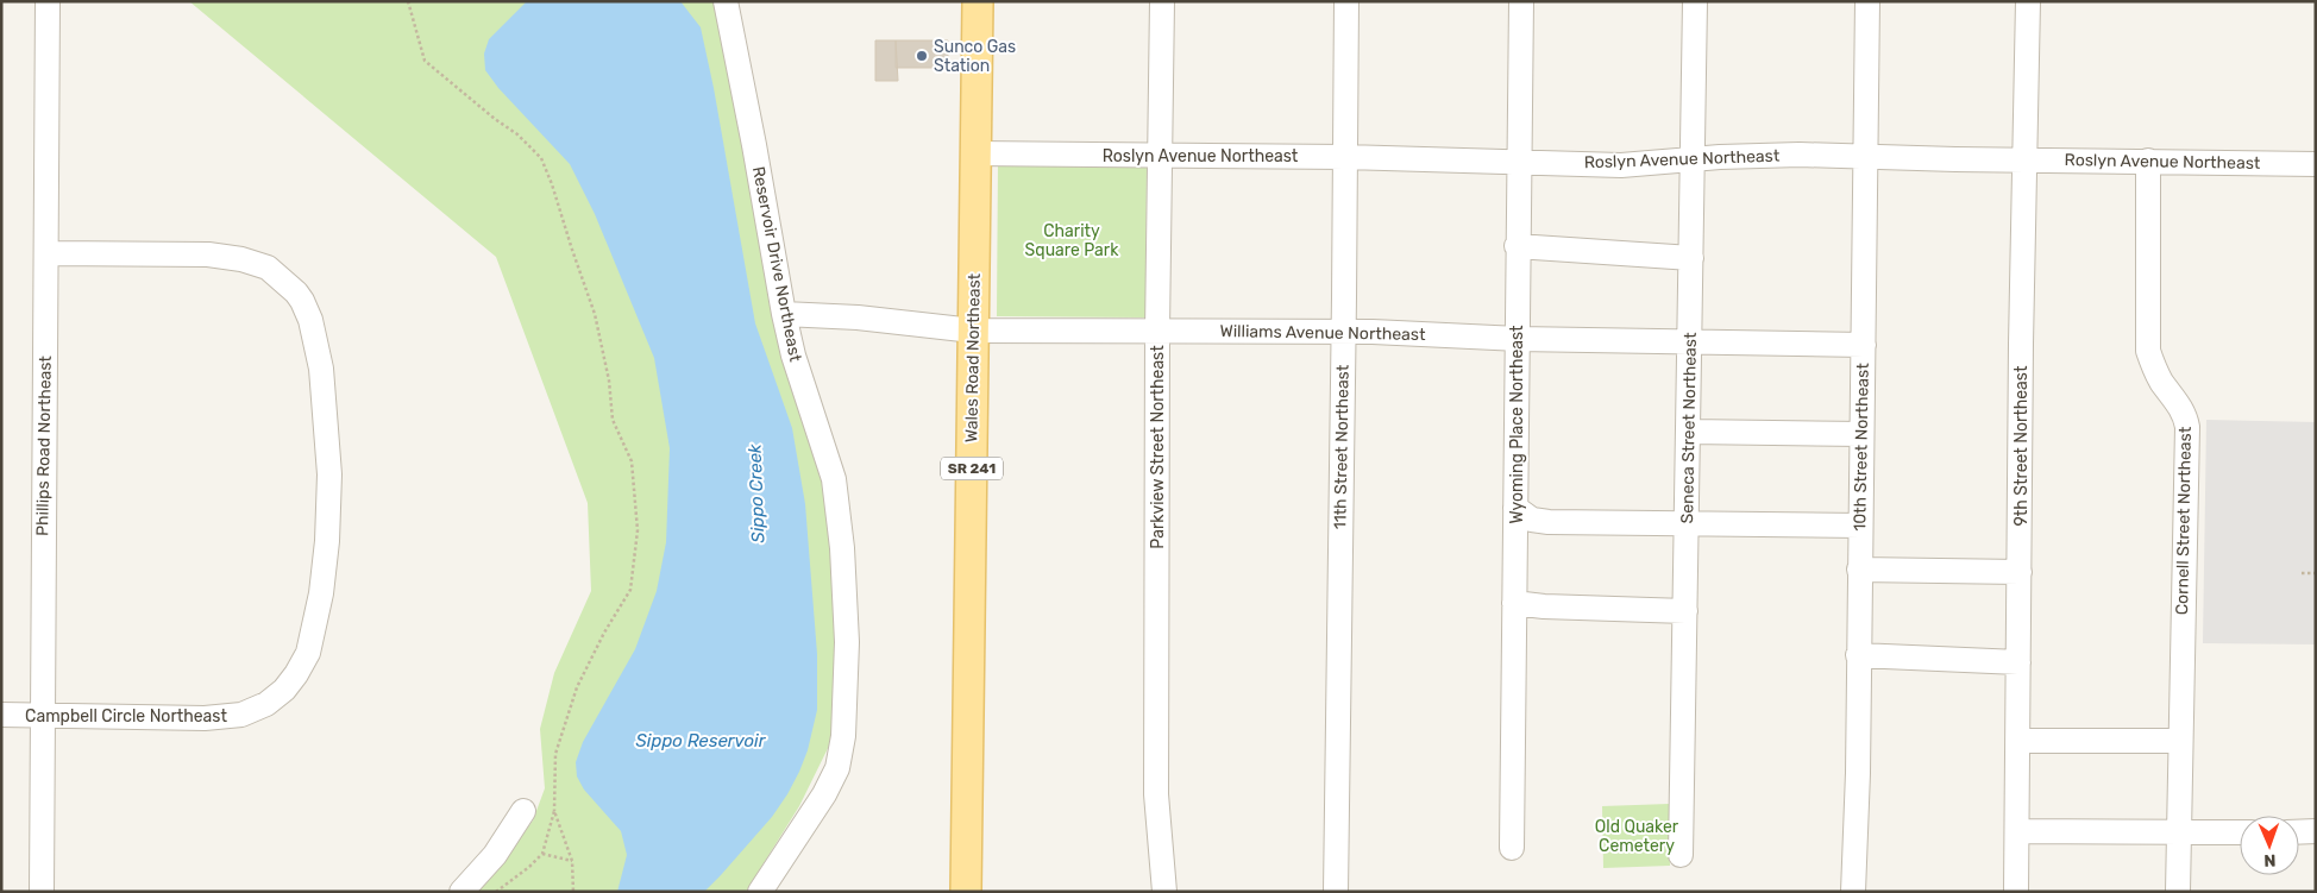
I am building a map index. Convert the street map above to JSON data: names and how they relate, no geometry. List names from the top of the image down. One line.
{"streets":{"main road":["Wales Road Northeast","SR 241"],"street":["Roslyn Avenue Northeast","Reservoir Drive Northeast","Williams Avenue Northeast","Wyoming Place Northeast","Seneca Street Northeast","Phillips Road Northeast","9th Street Northeast","Parkview Street Northeast","11th Street Northeast","10th Street Northeast","Cornell Street Northeast","Campbell Circle Northeast"]},"crossings":[["Roslyn Avenue Northeast","Wales Road Northeast"],["Roslyn Avenue Northeast","Wyoming Place Northeast"],["Roslyn Avenue Northeast","Seneca Street Northeast"],["Roslyn Avenue Northeast","9th Street Northeast"],["Roslyn Avenue Northeast","Parkview Street Northeast"],["Roslyn Avenue Northeast","11th Street Northeast"],["Roslyn Avenue Northeast","10th Street Northeast"],["Roslyn Avenue Northeast","Cornell Street Northeast"],["Reservoir Drive Northeast","Williams Avenue Northeast"],["Williams Avenue Northeast","Wales Road Northeast"],["Williams Avenue Northeast","Wyoming Place Northeast"],["Williams Avenue Northeast","Seneca Street Northeast"],["Williams Avenue Northeast","Parkview Street Northeast"],["Williams Avenue Northeast","11th Street Northeast"],["Williams Avenue Northeast","10th Street Northeast"],["Phillips Road Northeast","Campbell Circle Northeast"]],"water":["Sippo Creek","Sippo Reservoir"],"parks":["Charity Square Park","Old Quaker Cemetery"],"places":["Sunco Gas Station"],"north":"bottom"}
